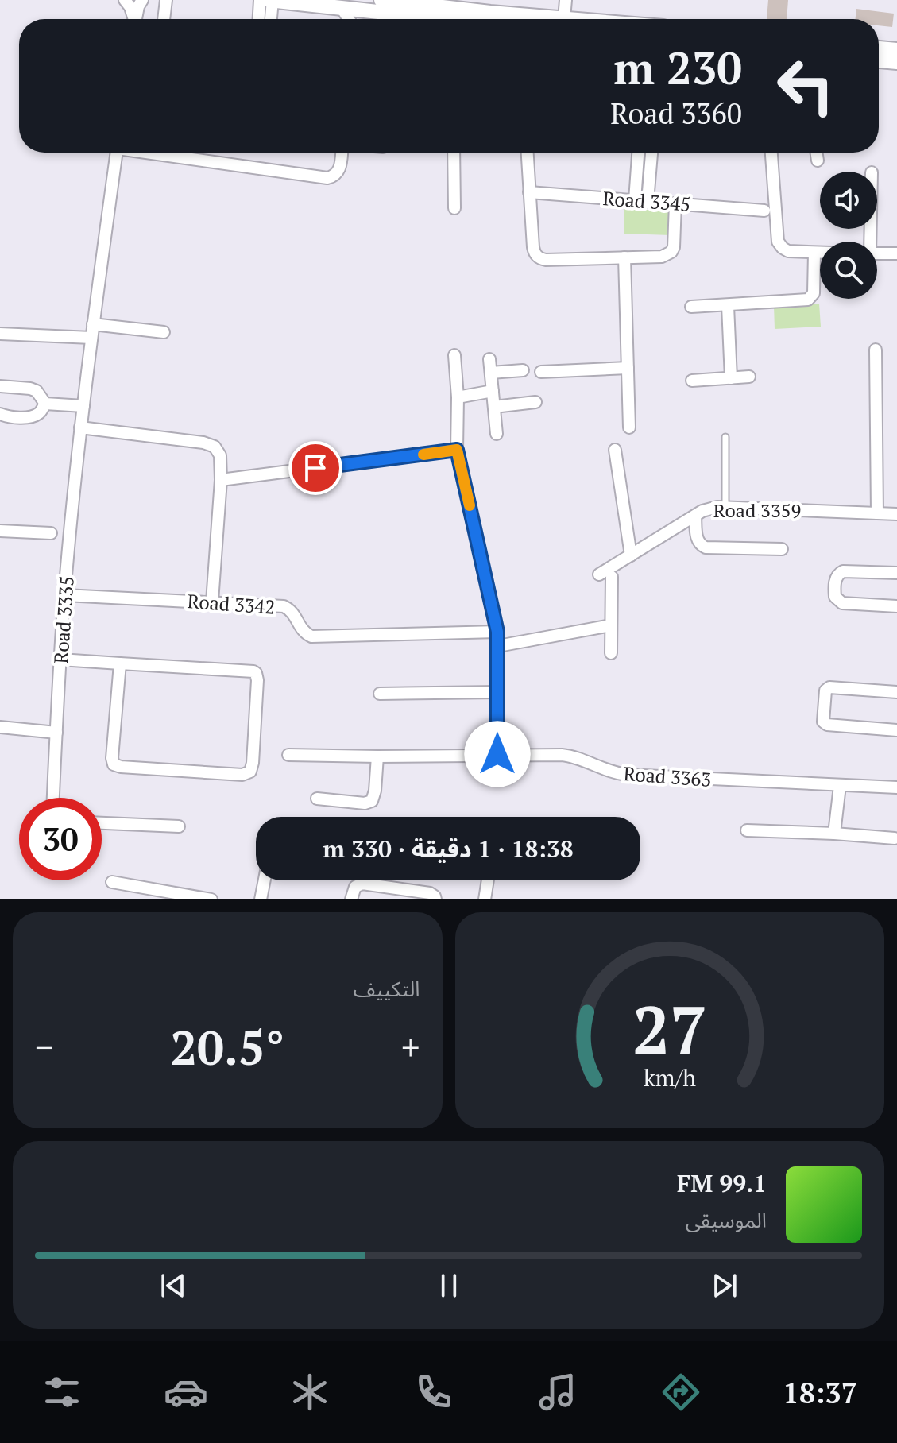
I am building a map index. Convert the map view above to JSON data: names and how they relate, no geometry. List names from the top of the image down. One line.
{"streets":{"street":["Road 3345","Road 3359","Road 3342","Road 3335","Road 3363"]},"crossings":[["Road 3342","Road 3335"]],"page":{"turn":["230 m","Road 3360"],"limit":"30","trip":"18:38 · 1 دقيقة · 330 m","tile":"التكييف","heat":["−","20.5°","+"],"song":["99.1 FM","الموسيقى"],"tabs":"18:37","gauge":["27","km/h"]}}
